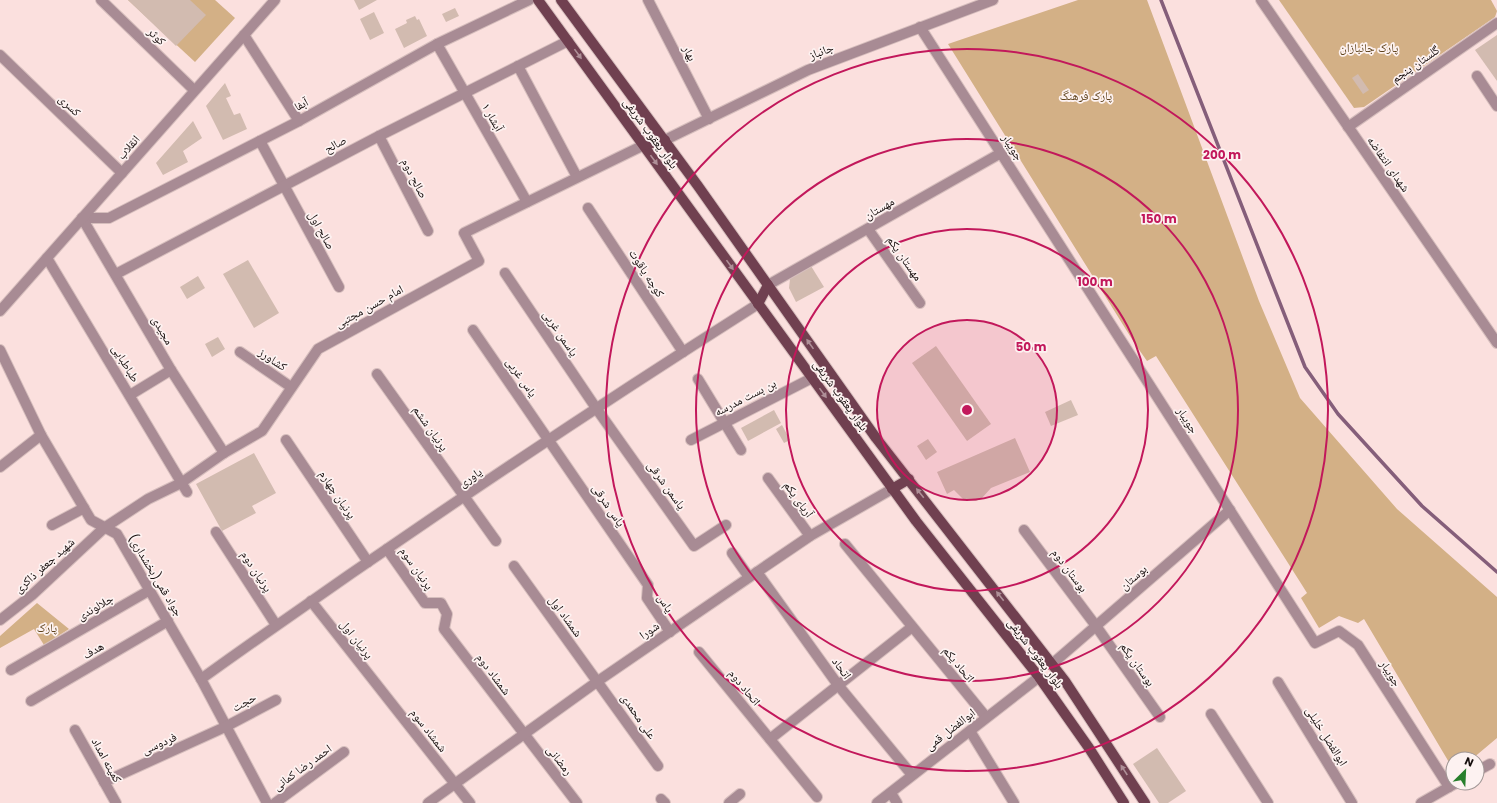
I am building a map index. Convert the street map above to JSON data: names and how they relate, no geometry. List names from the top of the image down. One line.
{"streets":{"main road":["بلوار یعقوب شریفی"],"street":["کوثر","جانباز","بهار","گلستان پنجم","آبفا","کسری","آبشار ۱","صالح","انقلاب","جویبار","شهدای انتفاضه","صالح دوم","مهستان","صالح اول","مهستان یکم","کوچه یاقوت","امام حسن مجتبی","مجیدی","یاسمن غربی","کشاورز","طباطبایی","یاس غربی","بن بست مدرسه","پرنیان ششم","یاوری","یاسمن شرقی","پرنیان چهارم","آریای یکم","یاس شرقی","شهید جعفر ذاکری","پرنیان سوم","بوستان دوم","پرنیان دوم","جواد قمی(بخشداری)","بوستان","یاس","جلالوندی","شمشاد اول","شورا","پرنیان اول","هدف","اتحاد یکم","بوستان یکم","اتحاد","شمشاد دوم","اتحاد دوم","حجت","علی محمدی","ابوالفضل قمی","شمشاد سوم","ابوالفضل خلیلی","فردوسی","کمیته امداد","رمضانی","احمد رضا کمانی"]},"crossings":[["کوثر","انقلاب"],["جانباز","بهار"],["جانباز","بلوار یعقوب شریفی"],["جانباز","جویبار"],["گلستان پنجم","شهدای انتفاضه"],["آبفا","آبشار ۱"],["آبفا","انقلاب"],["آبفا","صالح اول"],["آبفا","مجیدی"],["کسری","انقلاب"],["آبشار ۱","صالح"],["آبشار ۱","امام حسن مجتبی"],["بلوار یعقوب شریفی","صالح"],["بلوار یعقوب شریفی","مهستان"],["بلوار یعقوب شریفی","امام حسن مجتبی"],["بلوار یعقوب شریفی","بن بست مدرسه"],["بلوار یعقوب شریفی","یاوری"],["بلوار یعقوب شریفی","بوستان"],["بلوار یعقوب شریفی","شورا"],["بلوار یعقوب شریفی","ابوالفضل قمی"],["صالح","صالح دوم"],["صالح","صالح اول"],["صالح","مجیدی"],["انقلاب","مجیدی"],["انقلاب","طباطبایی"],["جویبار","مهستان"],["جویبار","بوستان"],["مهستان","مهستان یکم"],["کوچه یاقوت","یاوری"],["امام حسن مجتبی","مجیدی"],["امام حسن مجتبی","کشاورز"],["امام حسن مجتبی","طباطبایی"],["امام حسن مجتبی","شهید جعفر ذاکری"],["امام حسن مجتبی","جواد قمی(بخشداری)"],["یاسمن غربی","یاوری"],["یاسمن غربی","یاسمن شرقی"],["یاس غربی","یاوری"],["یاس غربی","یاس شرقی"],["پرنیان ششم","یاوری"],["یاوری","یاسمن شرقی"],["یاوری","پرنیان چهارم"],["یاوری","یاس شرقی"],["یاوری","پرنیان سوم"],["یاوری","پرنیان دوم"],["یاوری","جواد قمی(بخشداری)"],["یاوری","پرنیان اول"],["آریای یکم","شورا"],["یاس شرقی","یاس"],["شهید جعفر ذاکری","جواد قمی(بخشداری)"],["پرنیان سوم","شمشاد دوم"],["بوستان دوم","بوستان"],["بوستان دوم","بوستان یکم"],["جواد قمی(بخشداری)","جلالوندی"],["جواد قمی(بخشداری)","هدف"],["جواد قمی(بخشداری)","حجت"],["جواد قمی(بخشداری)","فردوسی"],["بوستان","بوستان یکم"],["یاس","شورا"],["شمشاد اول","شورا"],["شمشاد اول","علی محمدی"],["شورا","اتحاد"],["شورا","شمشاد دوم"],["شورا","علی محمدی"],["شورا","شمشاد سوم"],["شورا","رمضانی"],["پرنیان اول","شمشاد سوم"],["اتحاد یکم","ابوالفضل قمی"],["اتحاد","ابوالفضل قمی"],["شمشاد دوم","رمضانی"],["حجت","فردوسی"],["فردوسی","کمیته امداد"]],"parks":["پارک جانبازان","پارک فرهنگ","پارک"],"north":"top right","rings":["200 m","150 m","100 m","50 m"]}
